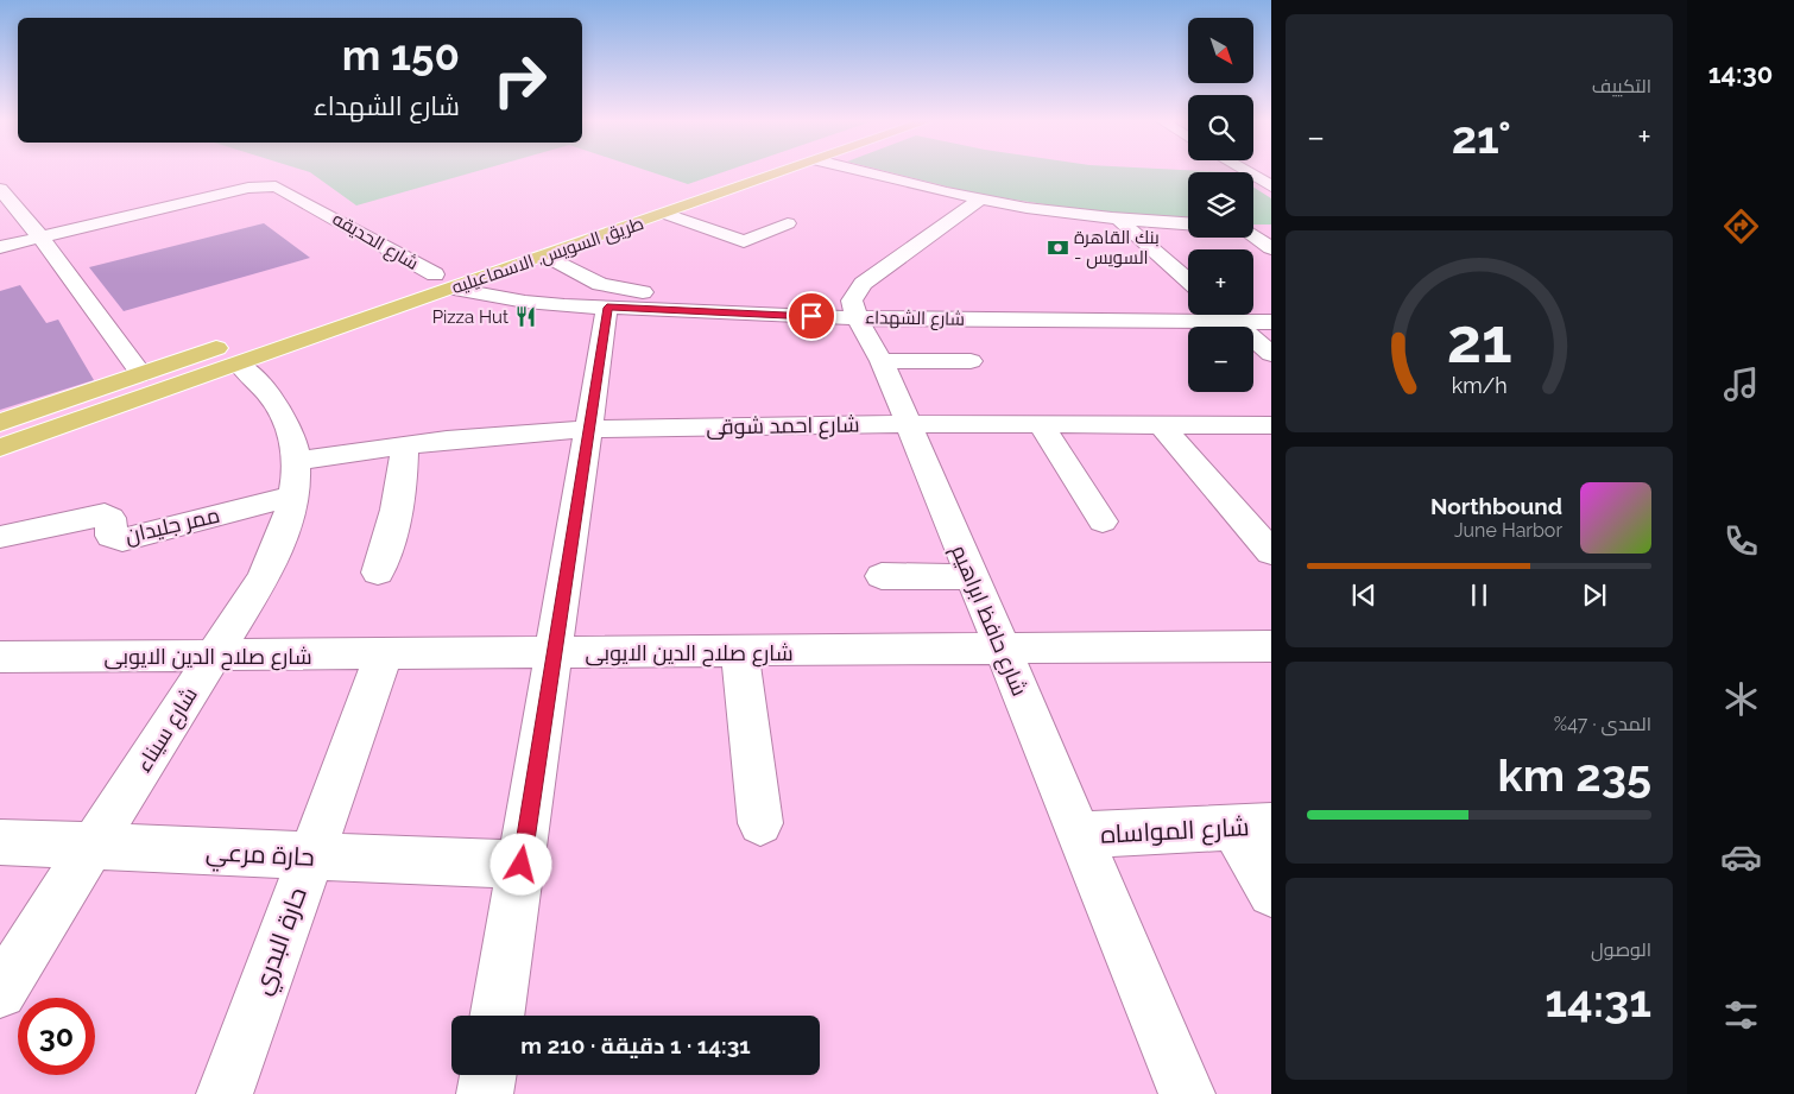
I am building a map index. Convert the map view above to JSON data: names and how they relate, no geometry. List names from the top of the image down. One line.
{"streets":{"main road":["طريق السويس, الاسماعيليه"],"street":["شارع الحديقه","شارع الشهداء","شارع احمد شوقى","ممر جليدان","شارع حافظ ابراهيم","شارع صلاح الدين الايوبى","شارع سيناء","شارع المواساه","حارة مرعي","حارة البدري"]},"crossings":[["شارع الحديقه","طريق السويس, الاسماعيليه"],["طريق السويس, الاسماعيليه","شارع الشهداء"],["طريق السويس, الاسماعيليه","شارع سيناء"],["شارع الشهداء","شارع حافظ ابراهيم"],["شارع احمد شوقى","ممر جليدان"],["شارع احمد شوقى","شارع حافظ ابراهيم"],["شارع احمد شوقى","شارع سيناء"],["ممر جليدان","شارع سيناء"],["شارع حافظ ابراهيم","شارع صلاح الدين الايوبى"],["شارع حافظ ابراهيم","شارع المواساه"],["شارع صلاح الدين الايوبى","شارع سيناء"],["شارع صلاح الدين الايوبى","حارة البدري"],["شارع سيناء","حارة مرعي"],["حارة مرعي","حارة البدري"]],"places":{"bank":["بنك القاهرة - السويس"],"restaurant":["Pizza Hut"]},"north":"bottom right","page":{"tabs":"14:30","tile":["التكييف",["المدى · 47%","235 km"],["الوصول","14:31"]],"map_buttons":["+","−"],"turn":["150 m","شارع الشهداء"],"heat":["−","21°","+"],"song":["Northbound","June Harbor"],"limit":"30","trip":"14:31 · 1 دقيقة · 210 m","gauge":["21","km/h"]}}
